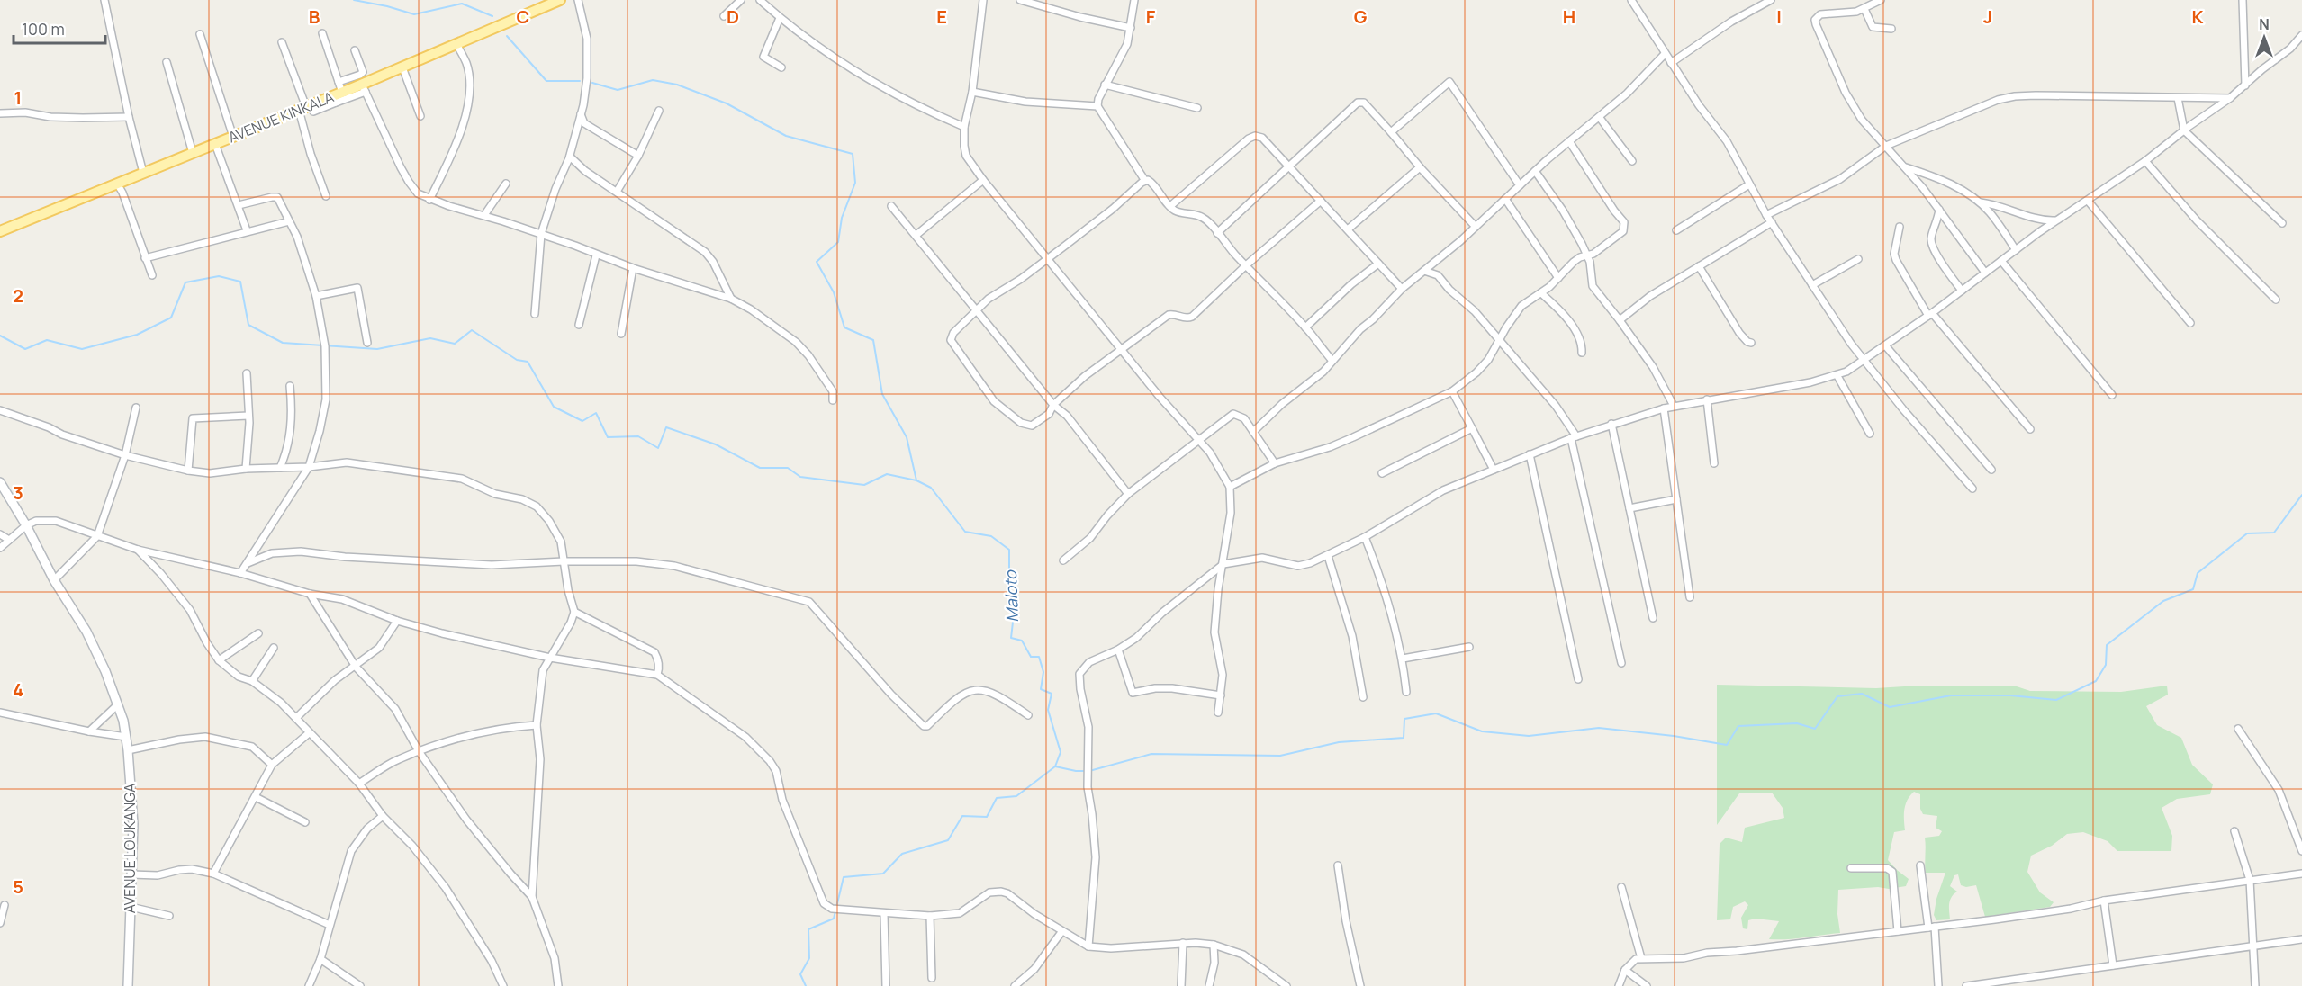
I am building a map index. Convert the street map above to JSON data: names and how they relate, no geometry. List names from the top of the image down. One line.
{"streets":{"main road":["AVENUE KINKALA","AVENUE LOUKANGA"]},"water":["Maloto"],"scale_bar":"100 m","north":"top","grid":{"columns":["B","C","D","E","F","G","H","I","J","K"],"rows":["1","2","3","4","5"]}}
